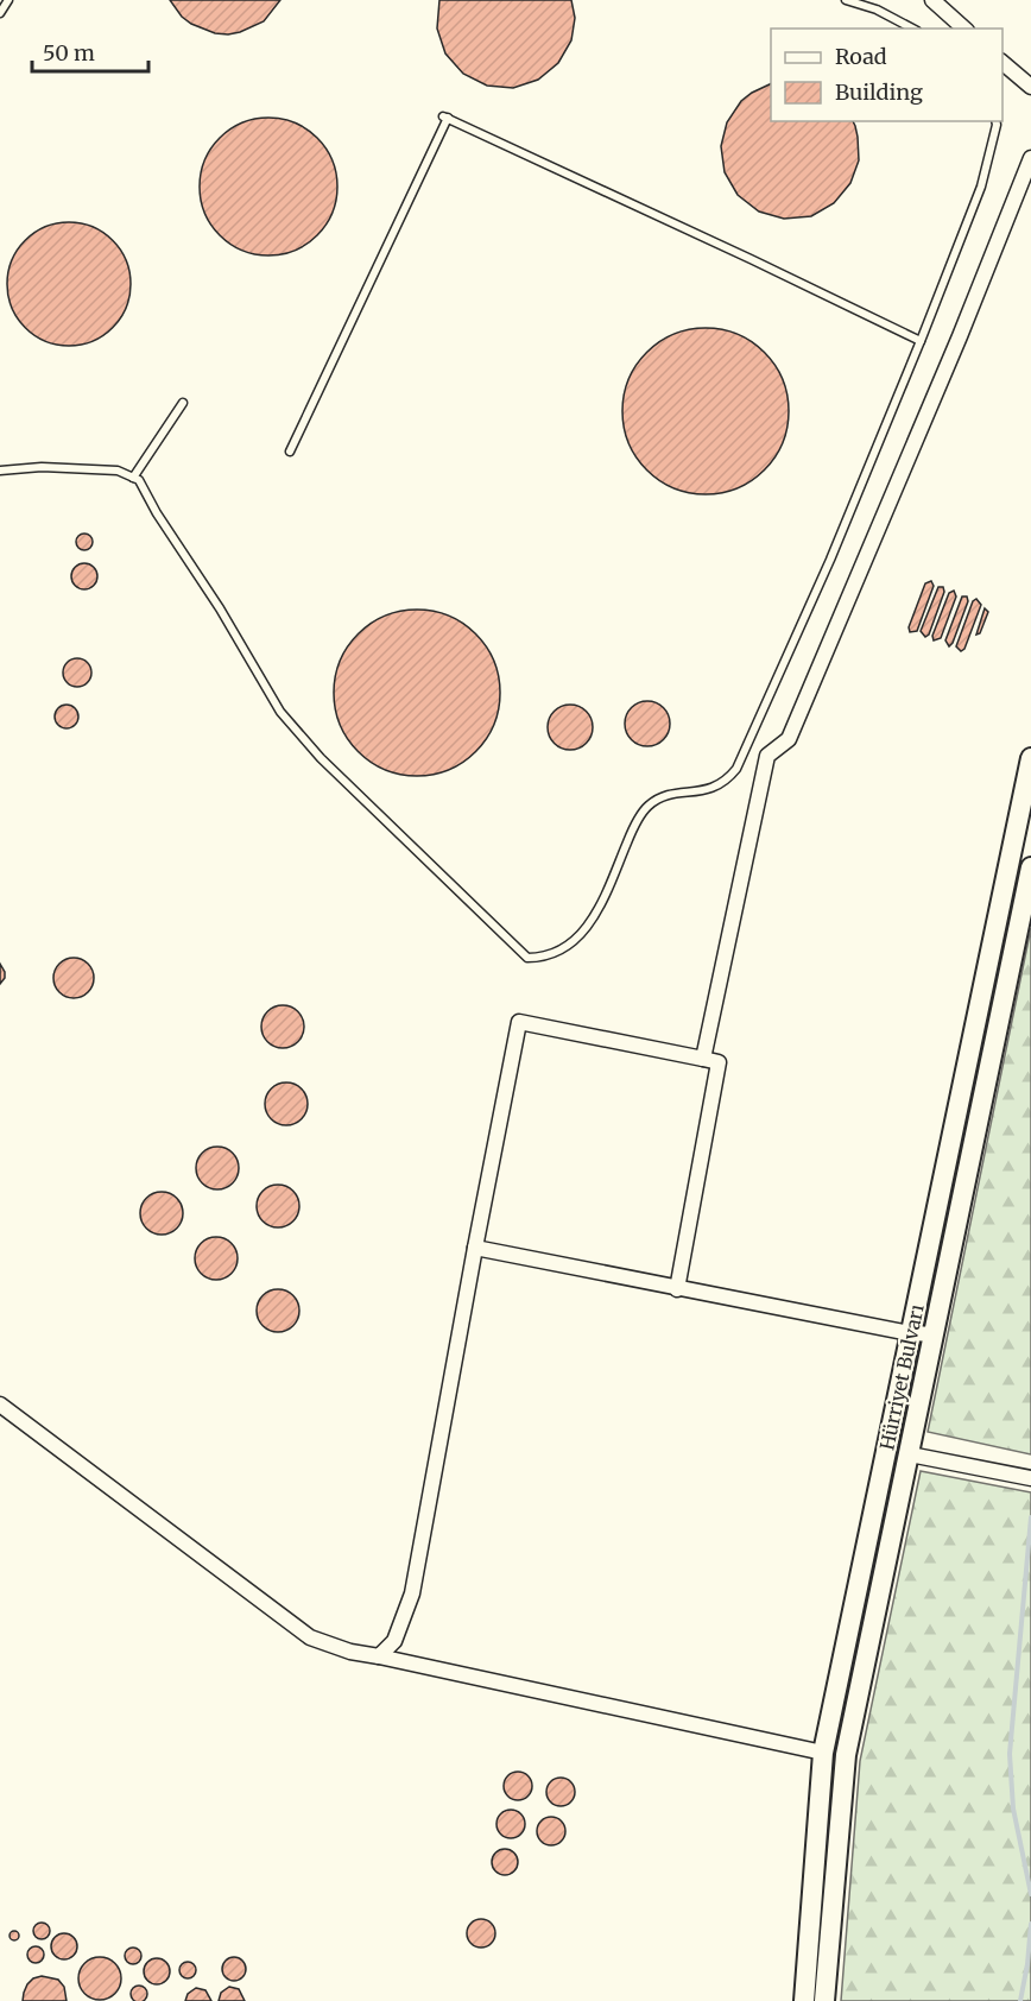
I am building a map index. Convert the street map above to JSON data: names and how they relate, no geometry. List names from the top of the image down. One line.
{"streets":{"main road":["Hürriyet Bulvarı"]},"legend":["Road","Building"],"scale_bar":"50 m"}
